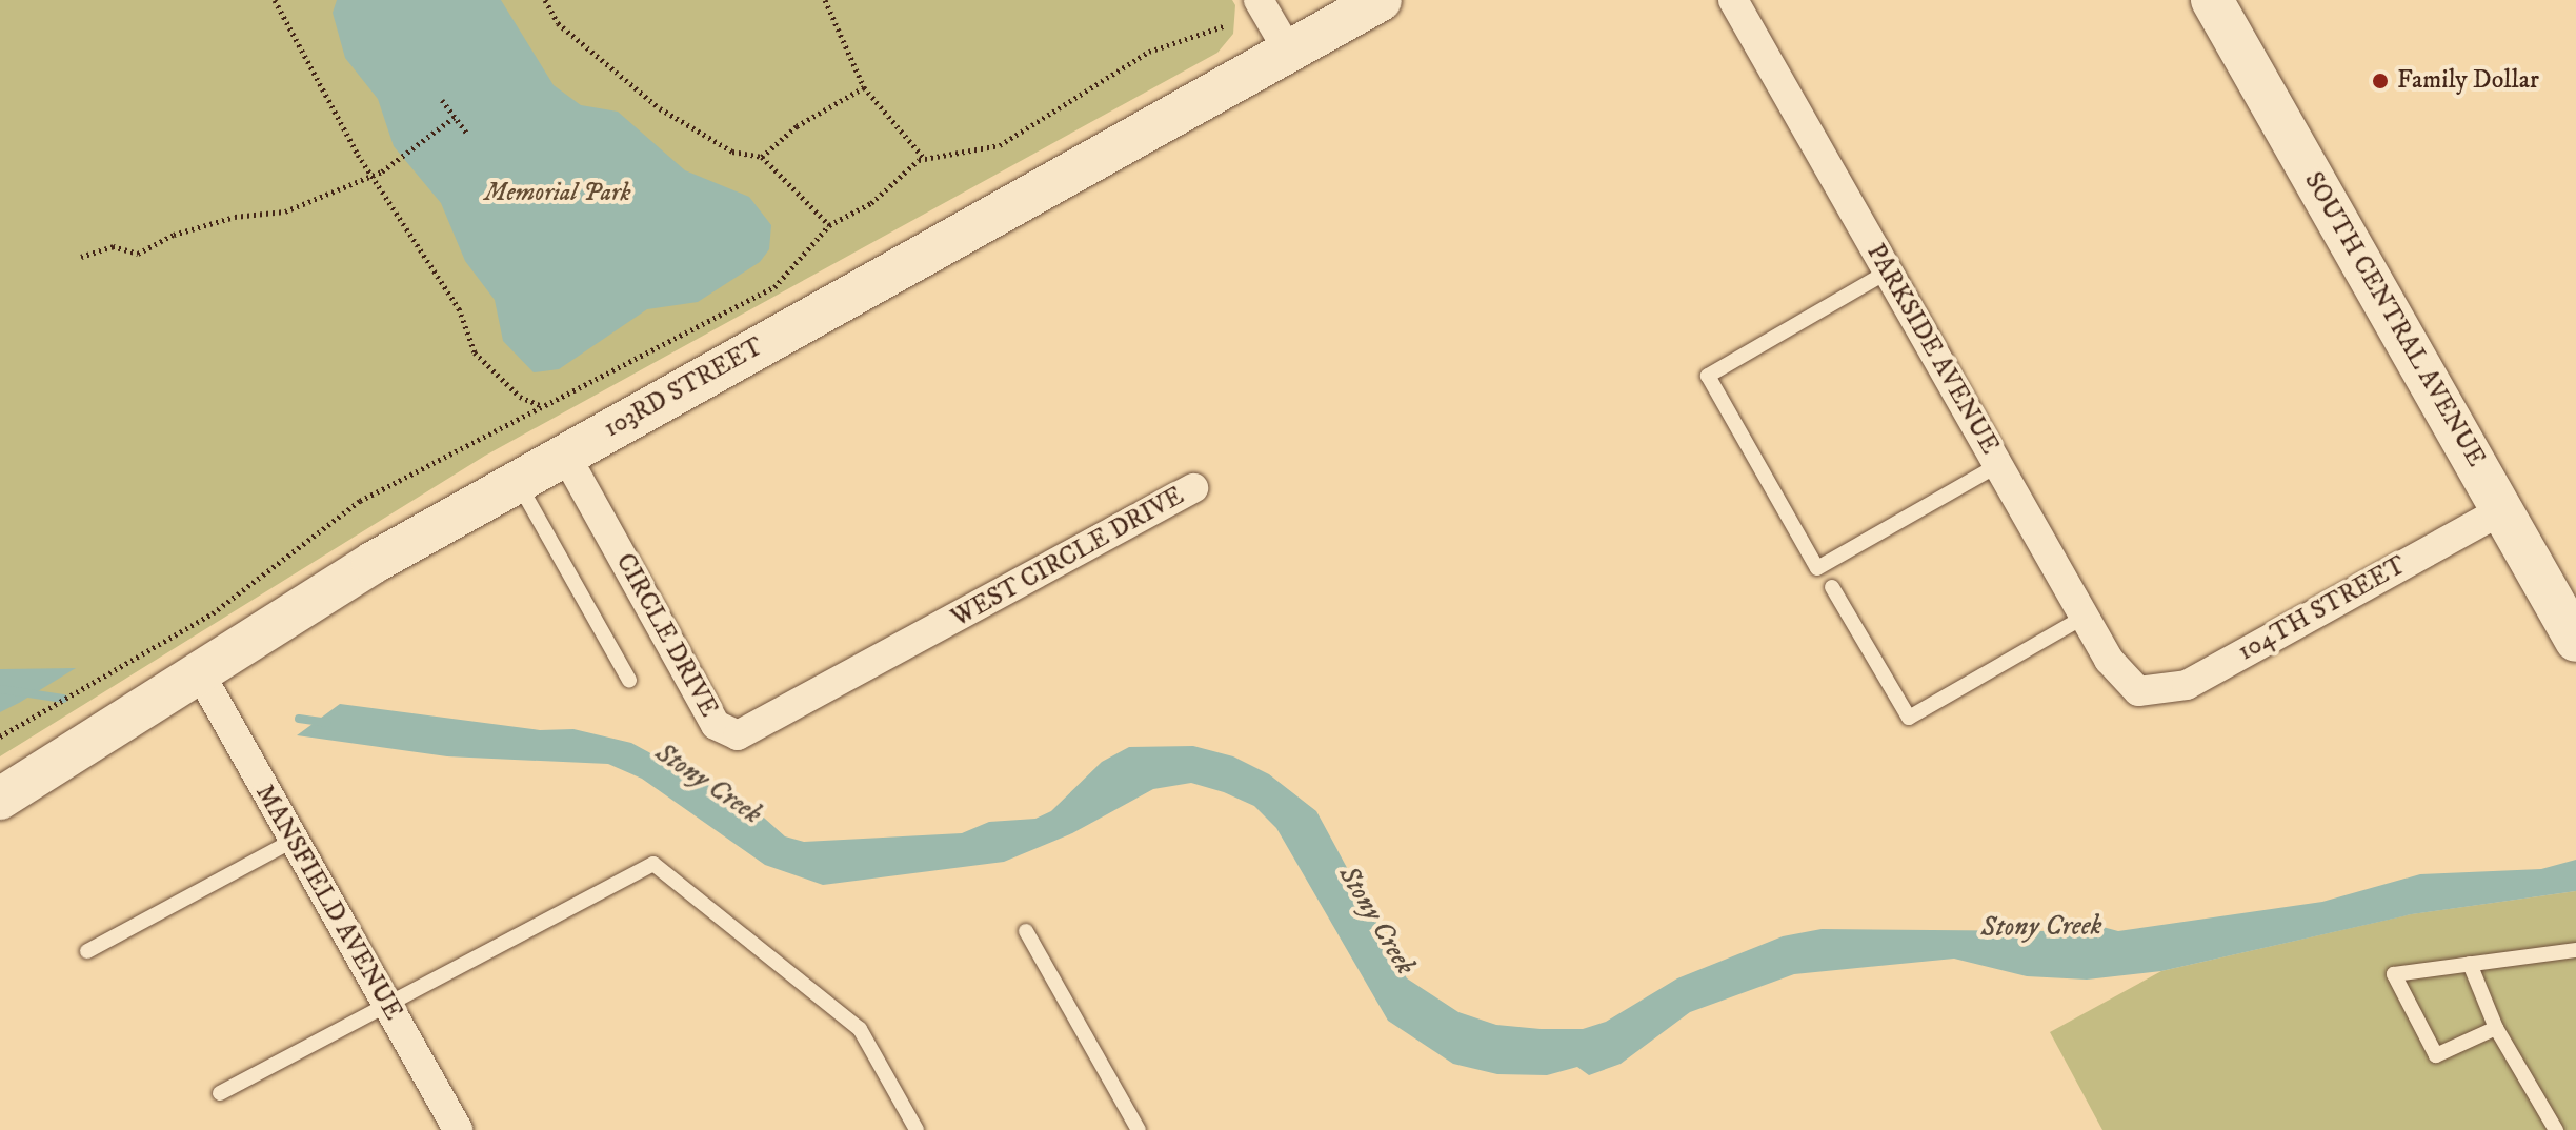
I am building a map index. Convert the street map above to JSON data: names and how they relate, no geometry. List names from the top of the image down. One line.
{"streets":{"street":["SOUTH CENTRAL AVENUE","PARKSIDE AVENUE","103RD STREET","WEST CIRCLE DRIVE","104TH STREET","CIRCLE DRIVE","MANSFIELD AVENUE"]},"crossings":[["SOUTH CENTRAL AVENUE","104TH STREET"],["PARKSIDE AVENUE","104TH STREET"],["103RD STREET","CIRCLE DRIVE"],["103RD STREET","MANSFIELD AVENUE"],["WEST CIRCLE DRIVE","CIRCLE DRIVE"]],"water":["Stony Creek"],"parks":["Memorial Park"],"places":["Family Dollar"]}
